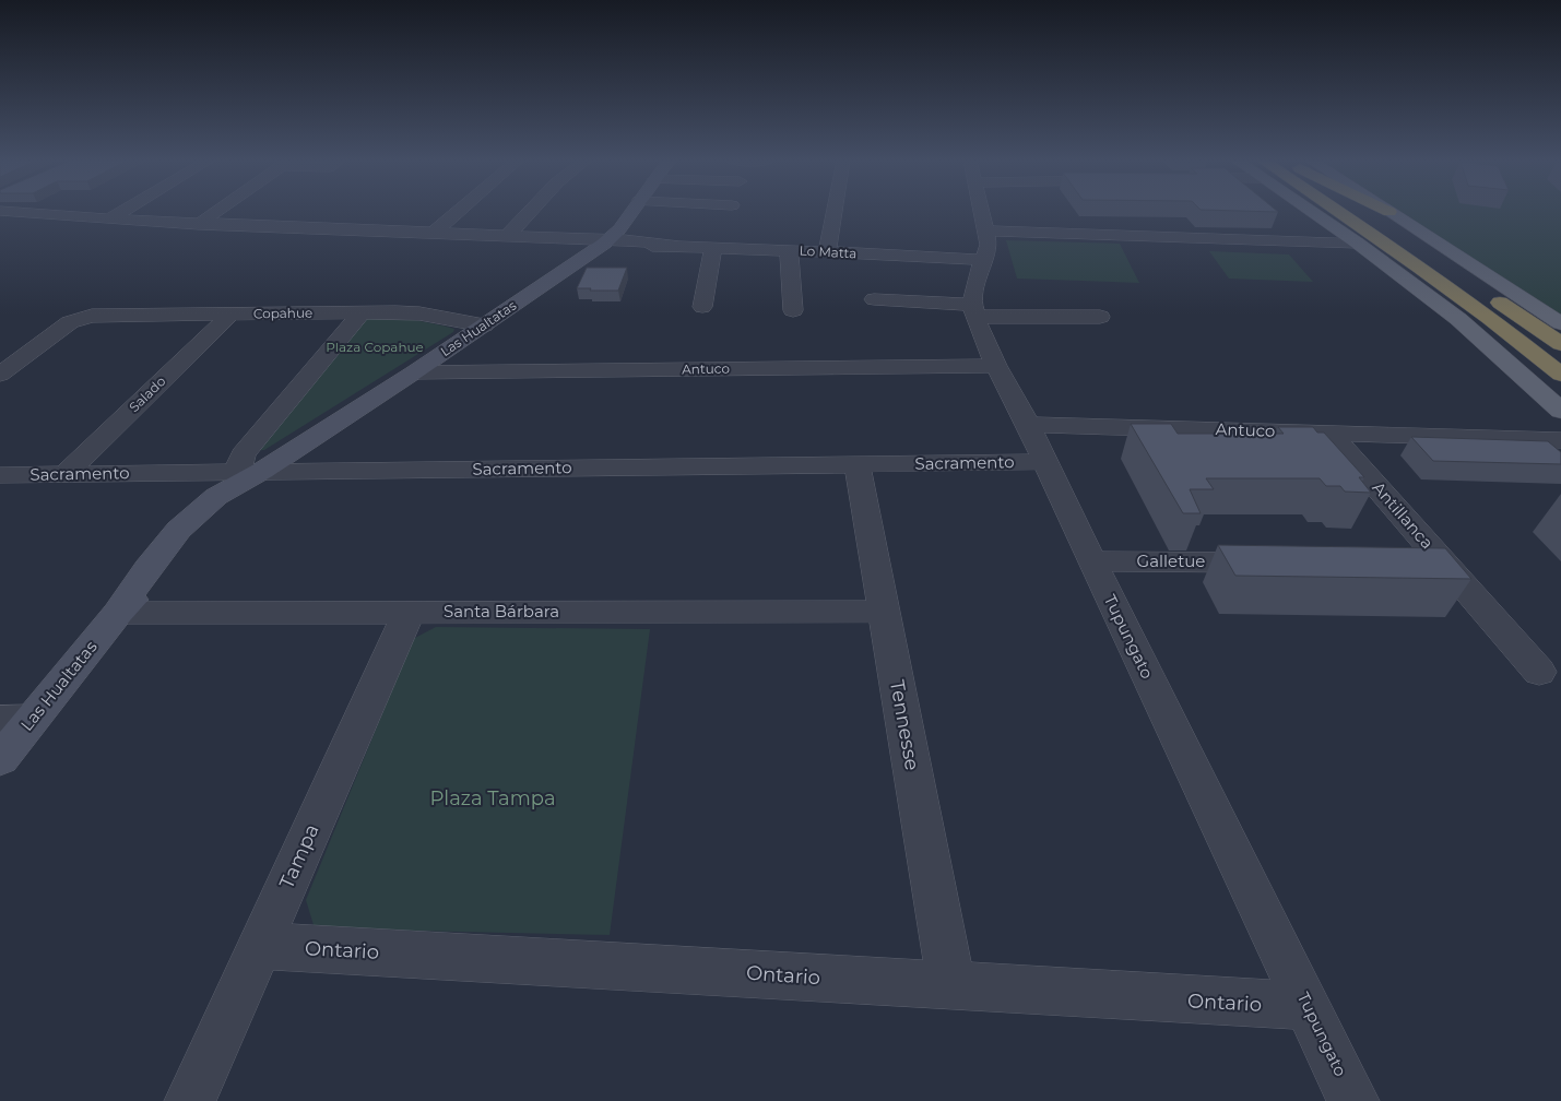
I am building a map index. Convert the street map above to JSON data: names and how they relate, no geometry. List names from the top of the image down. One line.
{"streets":{"street":["Lo Matta","Copahue","Las Hualtatas","Antuco","Salado","Sacramento","Antillanca","Galletue","Santa Bárbara","Tupungato","Tennesse","Tampa","Ontario"]},"crossings":[["Lo Matta","Las Hualtatas"],["Copahue","Las Hualtatas"],["Copahue","Salado"],["Las Hualtatas","Antuco"],["Las Hualtatas","Sacramento"],["Las Hualtatas","Santa Bárbara"],["Antuco","Antillanca"],["Antuco","Tupungato"],["Salado","Sacramento"],["Sacramento","Tupungato"],["Sacramento","Tennesse"],["Galletue","Tupungato"],["Santa Bárbara","Tennesse"],["Santa Bárbara","Tampa"],["Tupungato","Ontario"],["Tennesse","Ontario"],["Tampa","Ontario"]],"parks":["Plaza Copahue","Plaza Tampa"]}
